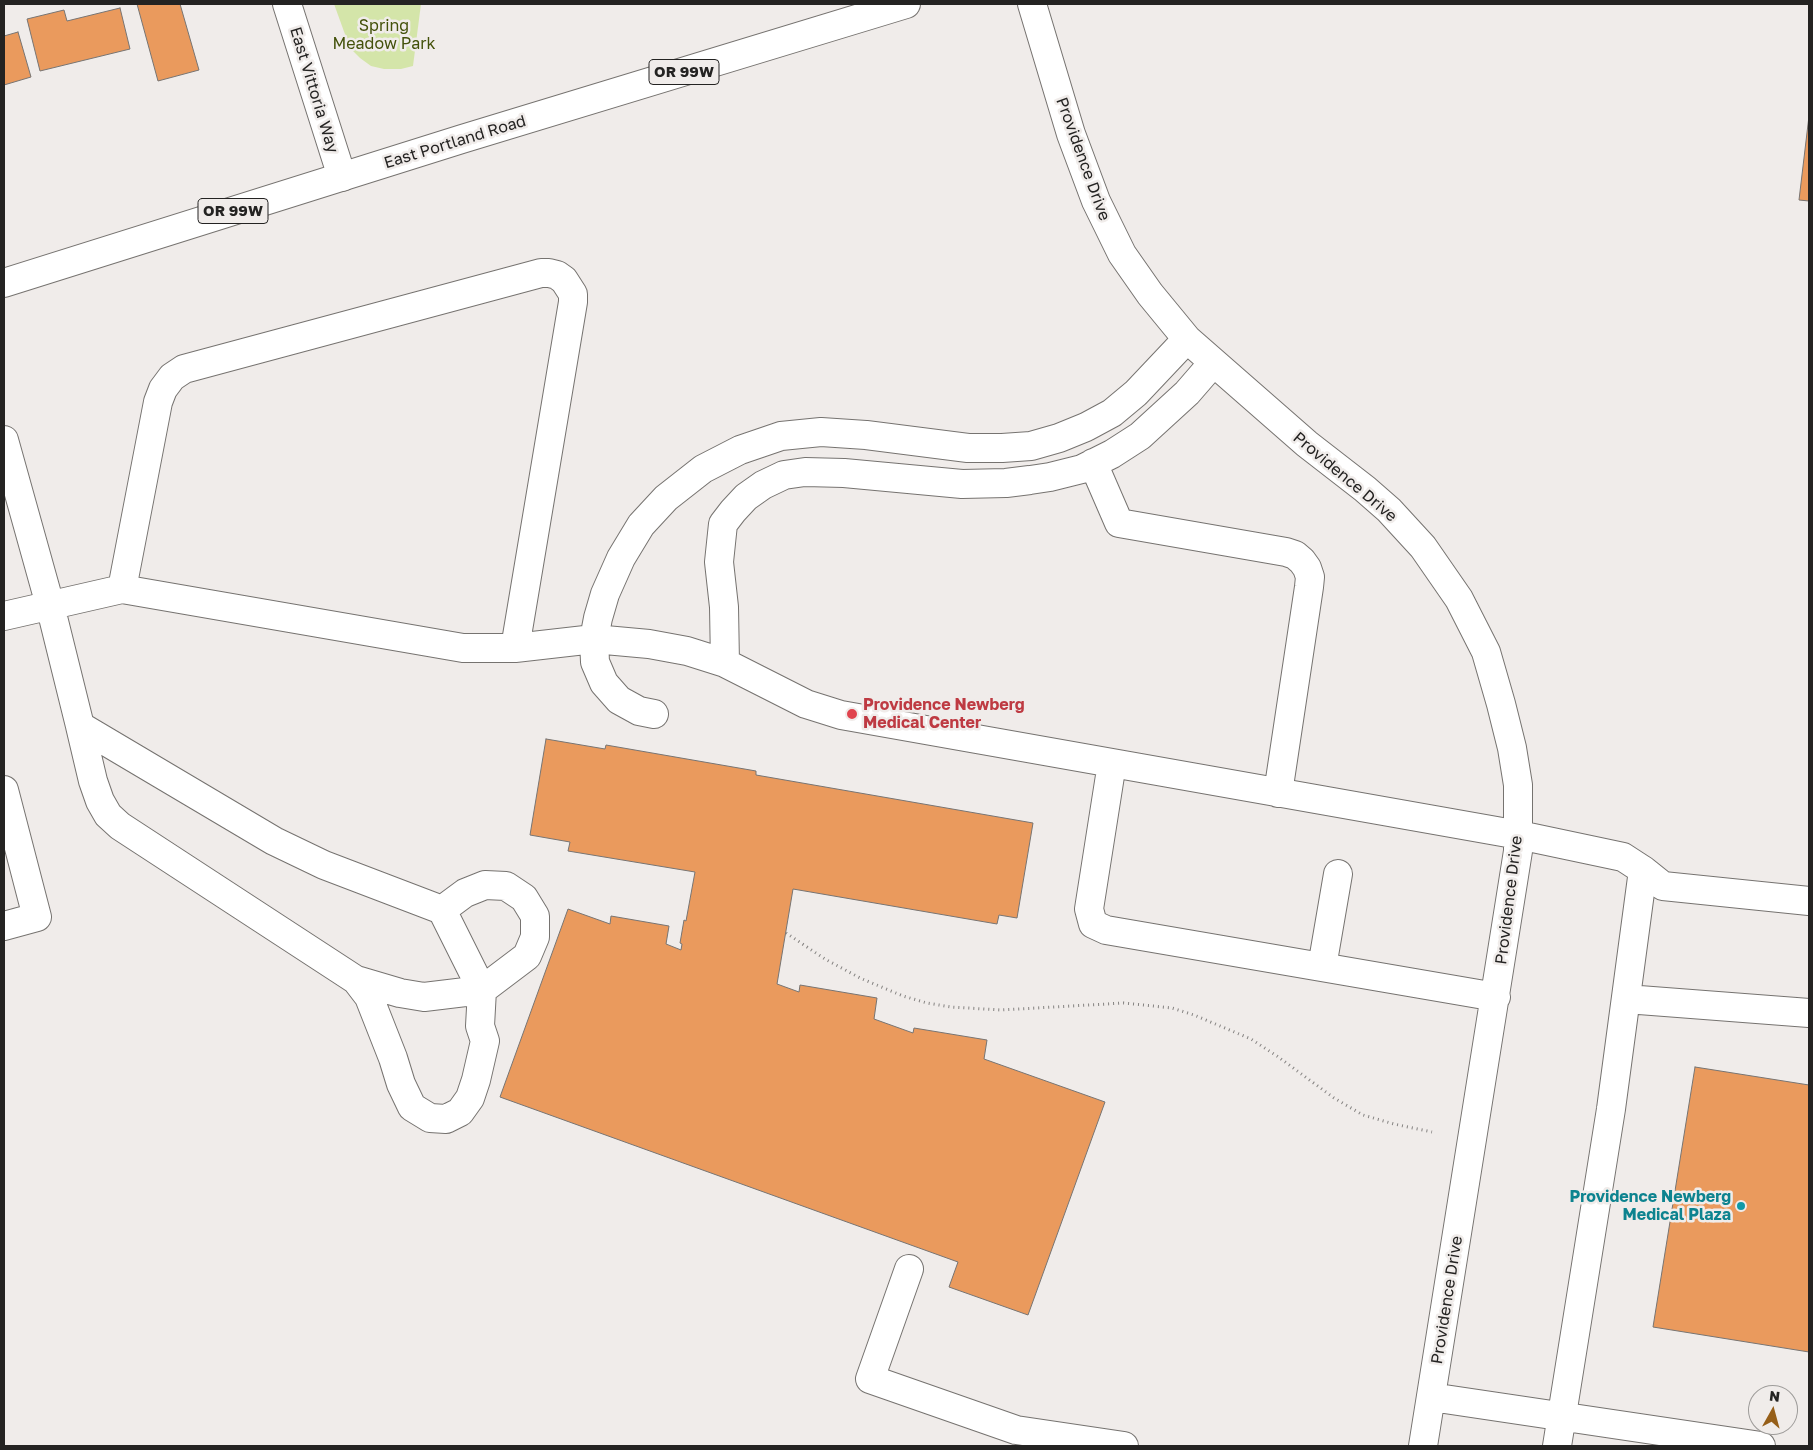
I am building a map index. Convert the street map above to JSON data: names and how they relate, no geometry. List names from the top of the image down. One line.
{"streets":{"main road":["OR 99W","East Vittoria Way","East Portland Road","Providence Drive"]},"crossings":[["East Vittoria Way","East Portland Road"]],"parks":["Spring Meadow Park"],"places":["Providence Newberg Medical Center","Providence Newberg Medical Plaza"],"north":"top"}
